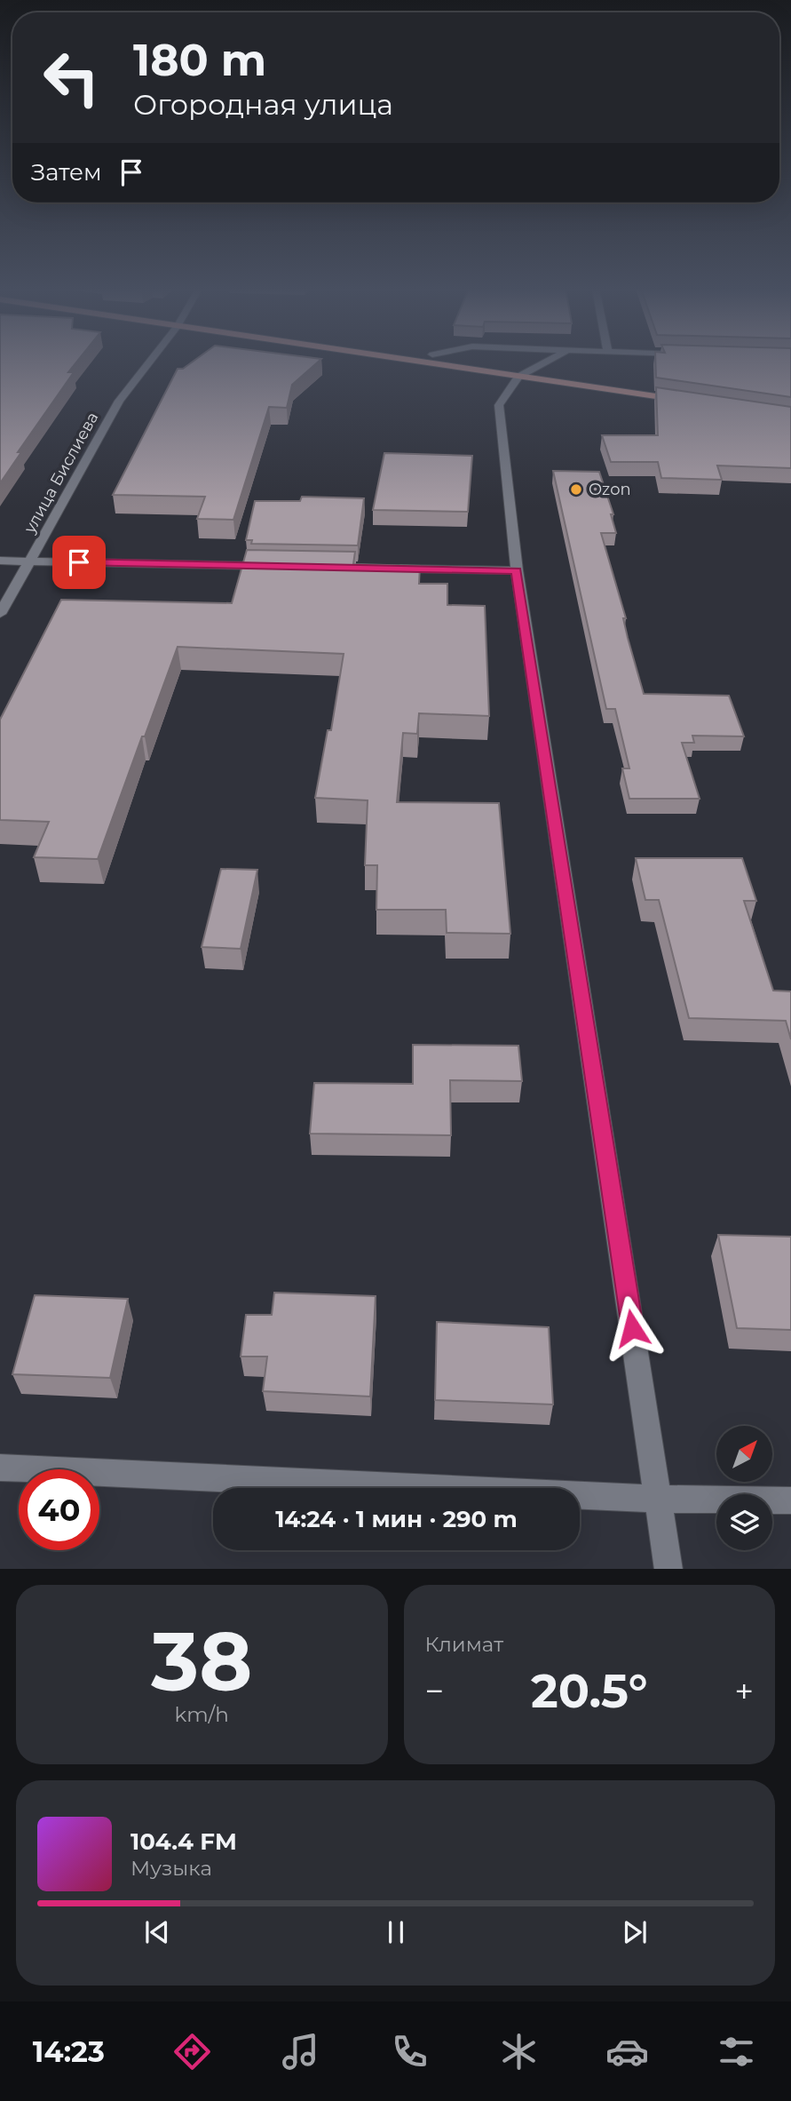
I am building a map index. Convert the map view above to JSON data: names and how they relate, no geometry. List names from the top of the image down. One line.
{"streets":{"street":["улица Бислиева"]},"places":["Ozon"],"north":"top right","page":{"turn":["180 m","Огородная улица"],"then":"Затем","limit":"40","trip":"14:24 · 1 мин · 290 m","tile":[["38","km/h"],"Климат"],"heat":["−","20.5°","+"],"song":["104.4 FM","Музыка"],"tabs":"14:23"}}
